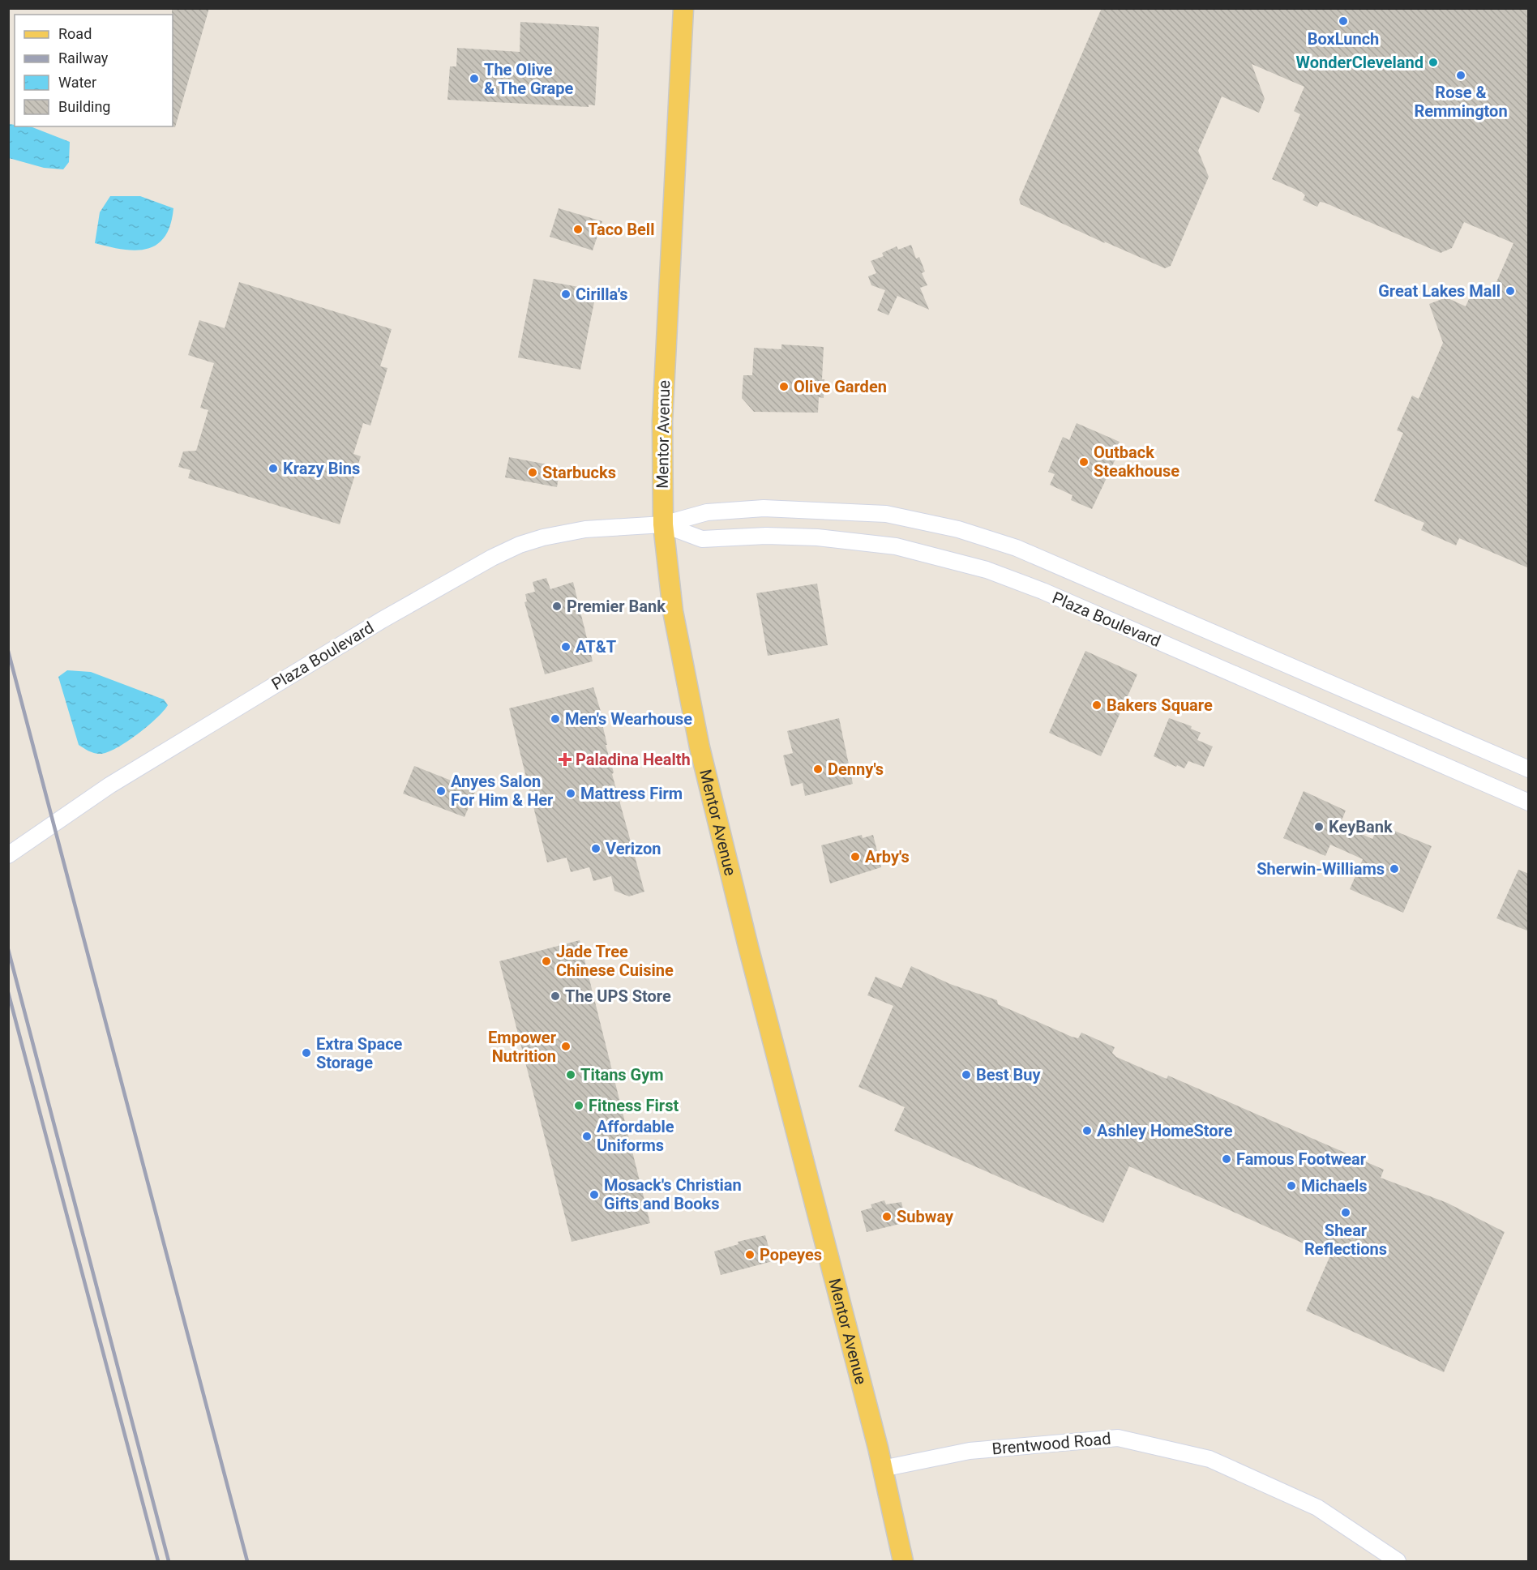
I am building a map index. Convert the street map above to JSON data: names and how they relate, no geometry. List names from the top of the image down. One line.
{"streets":{"main road":["Mentor Avenue"],"street":["Plaza Boulevard","Brentwood Road"]},"crossings":[["Mentor Avenue","Plaza Boulevard"],["Mentor Avenue","Brentwood Road"]],"places":{"other":["BoxLunch","WonderCleveland","Rose & Remmington","The Olive & The Grape","Taco Bell","Great Lakes Mall","Cirilla's","Olive Garden","Outback Steakhouse","Krazy Bins","Starbucks","Premier Bank","AT&T","Bakers Square","Men's Wearhouse","Denny's","Anyes Salon For Him & Her","Mattress Firm","KeyBank","Verizon","Arby's","Sherwin-Williams","Jade Tree Chinese Cuisine","The UPS Store","Empower Nutrition","Extra Space Storage","Titans Gym","Best Buy","Fitness First","Ashley HomeStore","Affordable Uniforms","Famous Footwear","Michaels","Mosack's Christian Gifts and Books","Shear Reflections","Subway","Popeyes"],"health":["Paladina Health"]},"legend":["Road","Railway","Water","Building"]}
